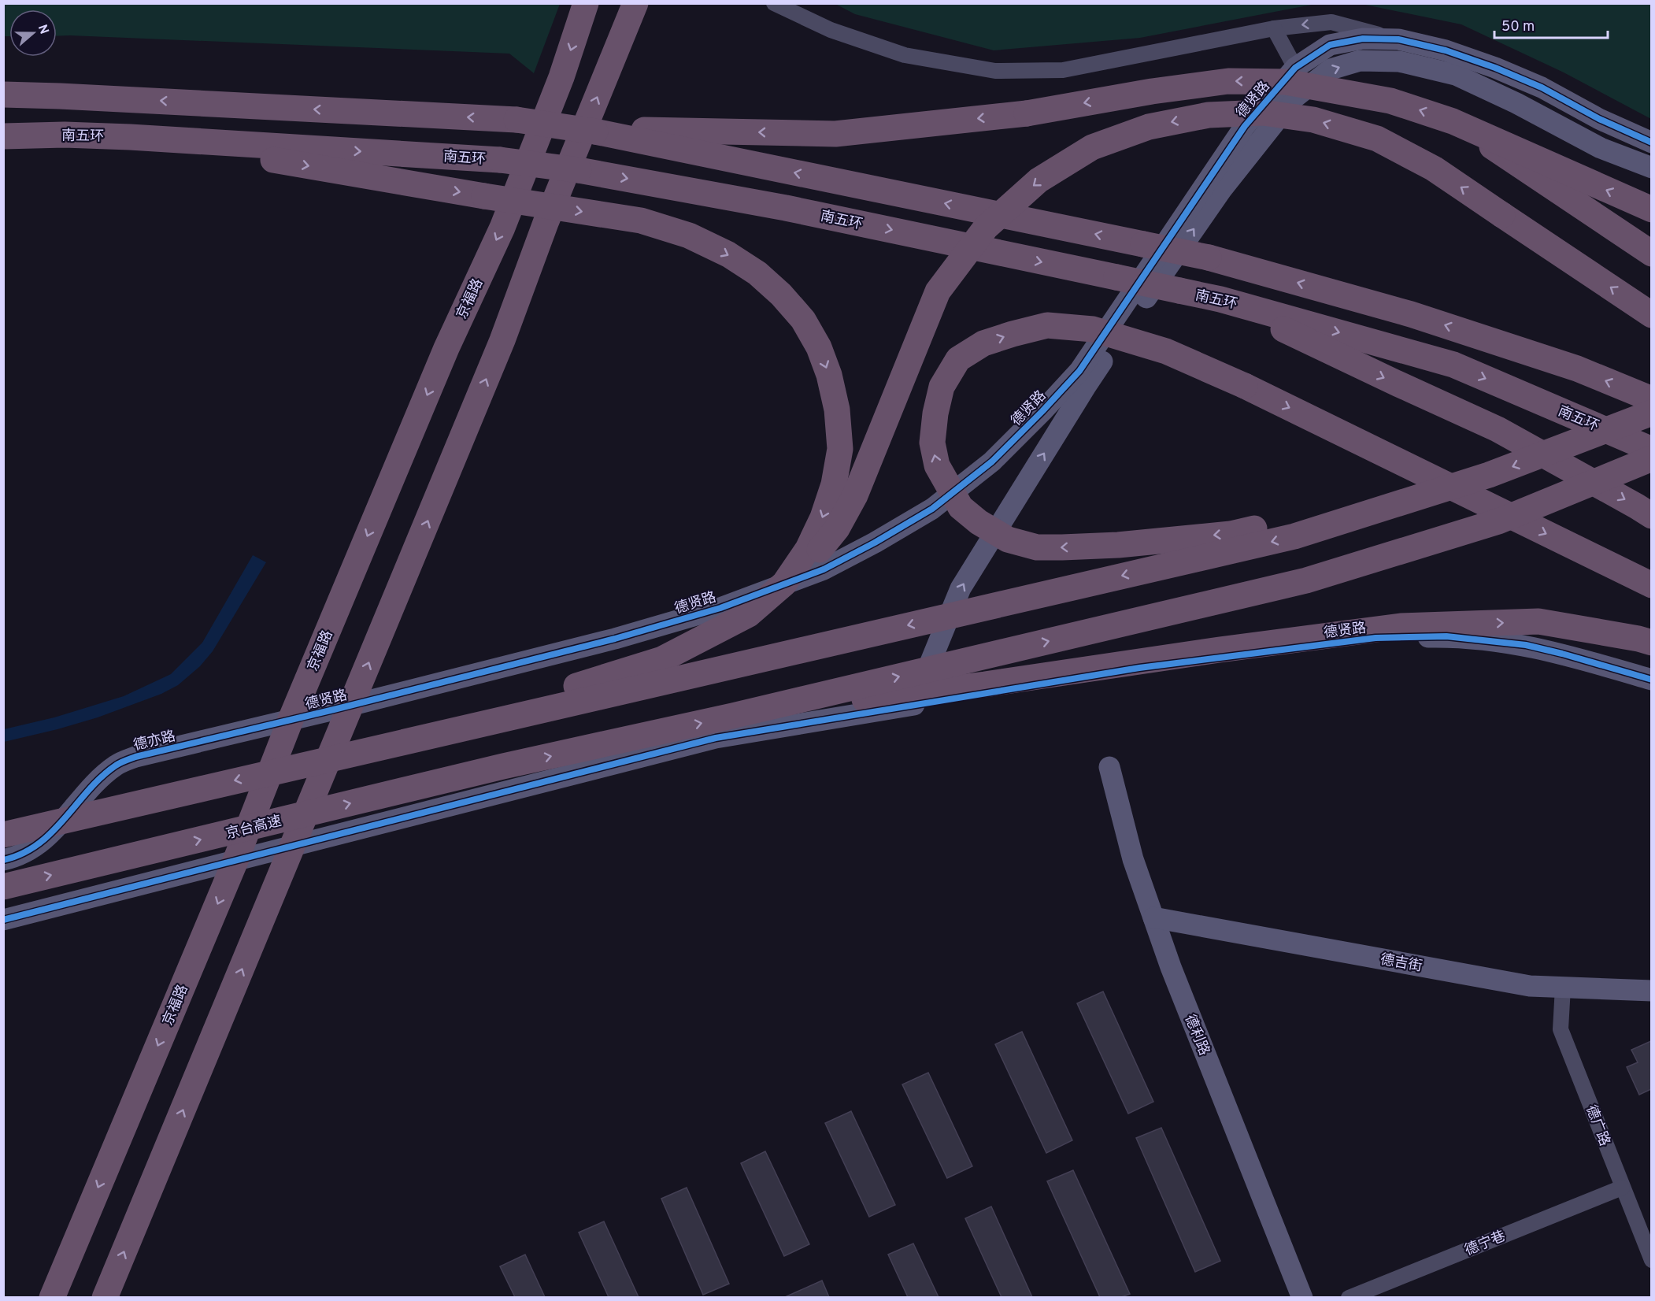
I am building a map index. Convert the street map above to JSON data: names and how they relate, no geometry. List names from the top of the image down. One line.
{"streets":{"highway":["南五环","京福路","京台高速"],"street":["德贤路","德亦路","德吉街","德利路","德广路","德宁巷"]},"crossings":[["德贤路","京福路"],["德贤路","德亦路"],["京福路","德亦路"],["德吉街","德利路"],["德吉街","德广路"],["德广路","德宁巷"]],"scale_bar":"50 m","north":"right"}
